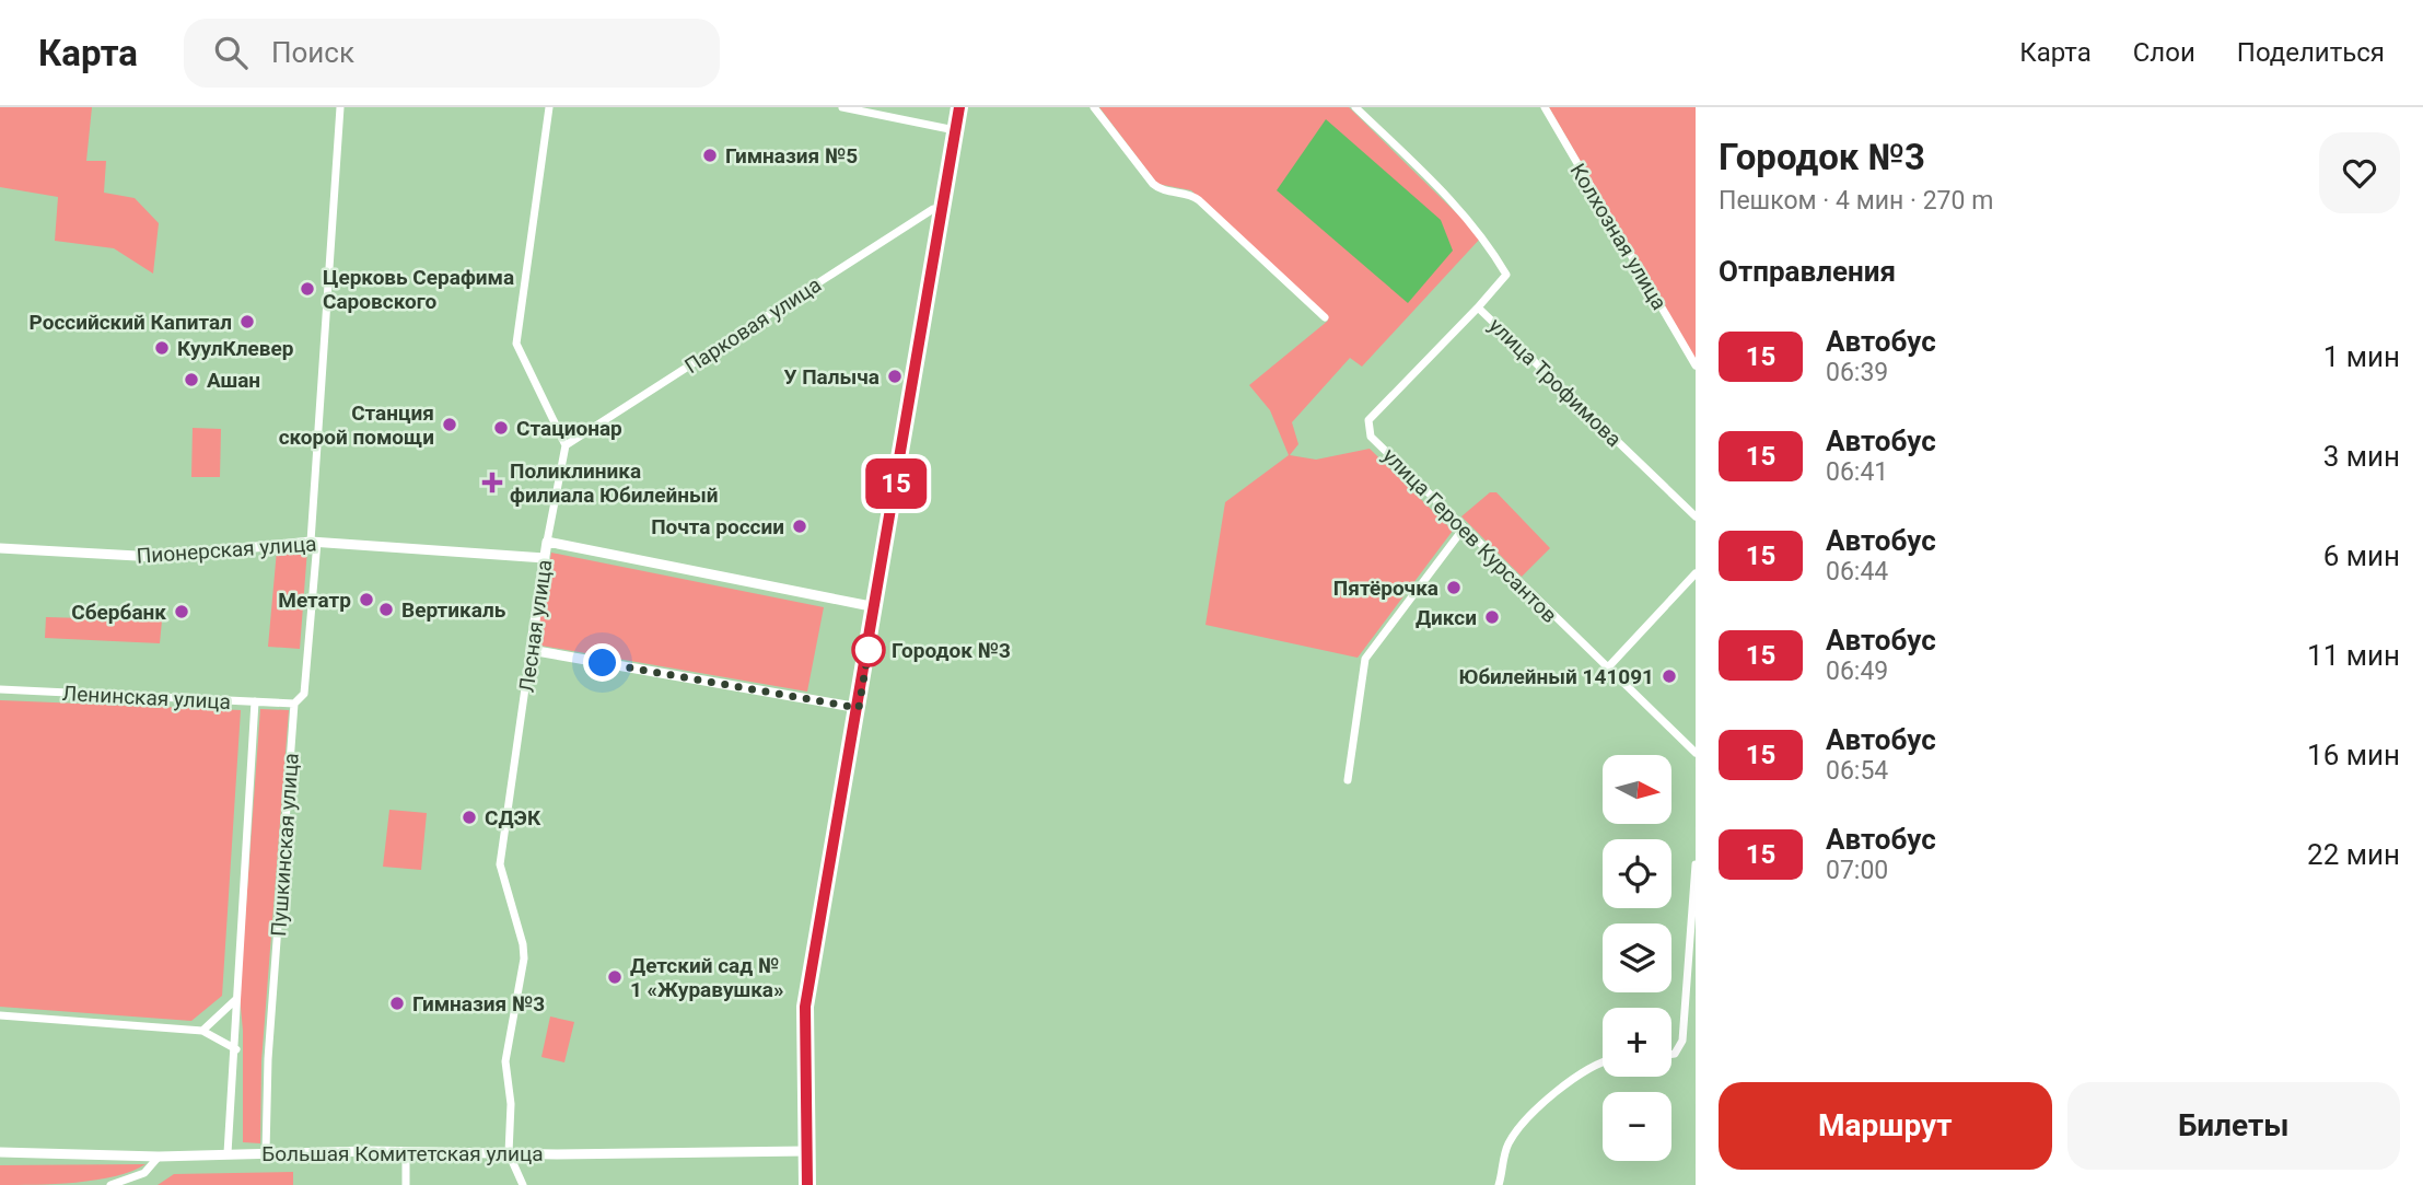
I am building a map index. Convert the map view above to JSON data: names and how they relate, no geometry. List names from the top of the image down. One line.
{"streets":{"street":["Колхозная улица","Парковая улица","улица Трофимова","улица Героев Курсантов","Пионерская улица","Лесная улица","Ленинская улица","Пушкинская улица","Большая Комитетская улица"]},"crossings":[["Парковая улица","Лесная улица"],["улица Трофимова","улица Героев Курсантов"],["Пионерская улица","Лесная улица"],["Пионерская улица","Пушкинская улица"],["Лесная улица","Большая Комитетская улица"],["Ленинская улица","Пушкинская улица"],["Пушкинская улица","Большая Комитетская улица"]],"places":{"other":["Гимназия №5","Церковь Серафима Саровского","Российский Капитал","КуулКлевер","У Палыча","Ашан","Станция скорой помощи","Стационар","Почта россии","Пятёрочка","Метатр","Вертикаль","Сбербанк","Дикси","Городок №3","Юбилейный 141091","СДЭК","Детский сад № 1 «Журавушка»","Гимназия №3"],"health":["Поликлиника филиала Юбилейный"]},"lines":["bus line 15"],"north":"right","page":{"header":"Карта","search":"Поиск","nav":["Карта","Слои","Поделиться"],"on_map":"15","heading":[["Городок №3","Пешком · 4 мин · 270 m"],"Отправления"],"list":[{"mark":"15","name":"Автобус","note":"06:39","value":"1 мин"},{"mark":"15","name":"Автобус","note":"06:41","value":"3 мин"},{"mark":"15","name":"Автобус","note":"06:44","value":"6 мин"},{"mark":"15","name":"Автобус","note":"06:49","value":"11 мин"},{"mark":"15","name":"Автобус","note":"06:54","value":"16 мин"},{"mark":"15","name":"Автобус","note":"07:00","value":"22 мин"}],"map_buttons":["+","−"],"buttons":["Маршрут","Билеты"]}}
